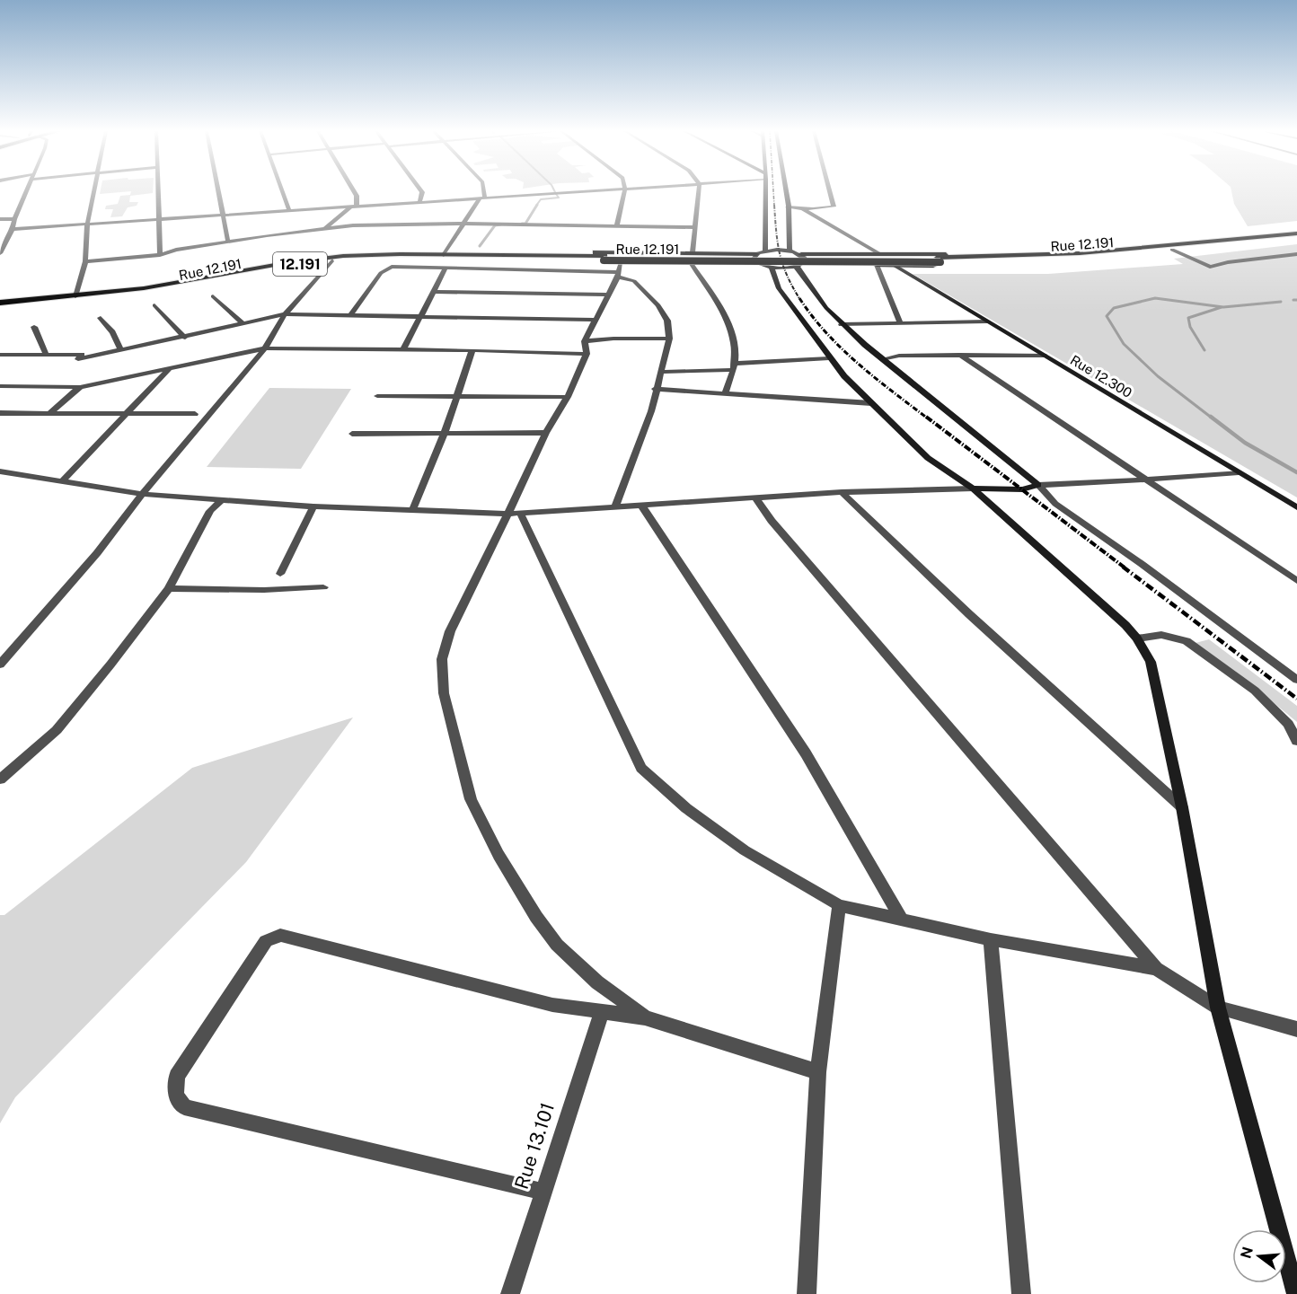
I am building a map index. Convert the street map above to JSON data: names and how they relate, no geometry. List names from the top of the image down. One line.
{"streets":{"main road":["Rue 12.191","12.191","Rue 12.300"],"street":["Rue 13.101"]},"north":"left"}
